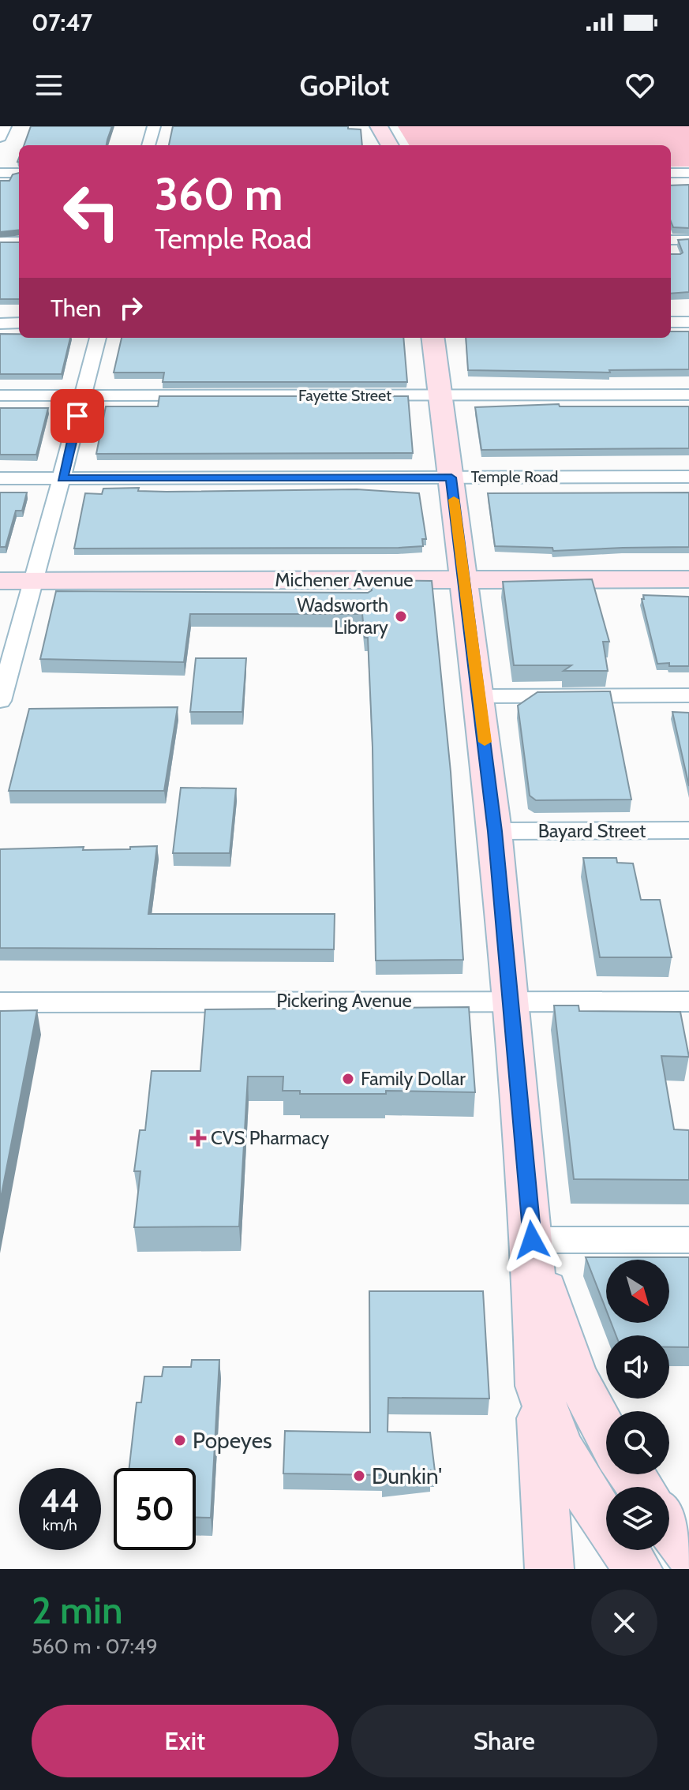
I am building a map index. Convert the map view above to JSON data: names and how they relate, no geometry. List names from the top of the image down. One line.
{"streets":{"main road":["Michener Avenue"],"street":["Fayette Street","Temple Road","Bayard Street","Pickering Avenue"]},"places":{"other":["Wadsworth Library","Family Dollar","Popeyes","Dunkin'"],"health":["CVS Pharmacy"]},"north":"bottom right","page":{"status":"07:47","header":"GoPilot","turn":["360 m","Temple Road"],"then":"Then","speed":"44 km/h","limit":"50","heading":["2 min","560 m · 07:49"],"buttons":["Exit","Share"]}}
